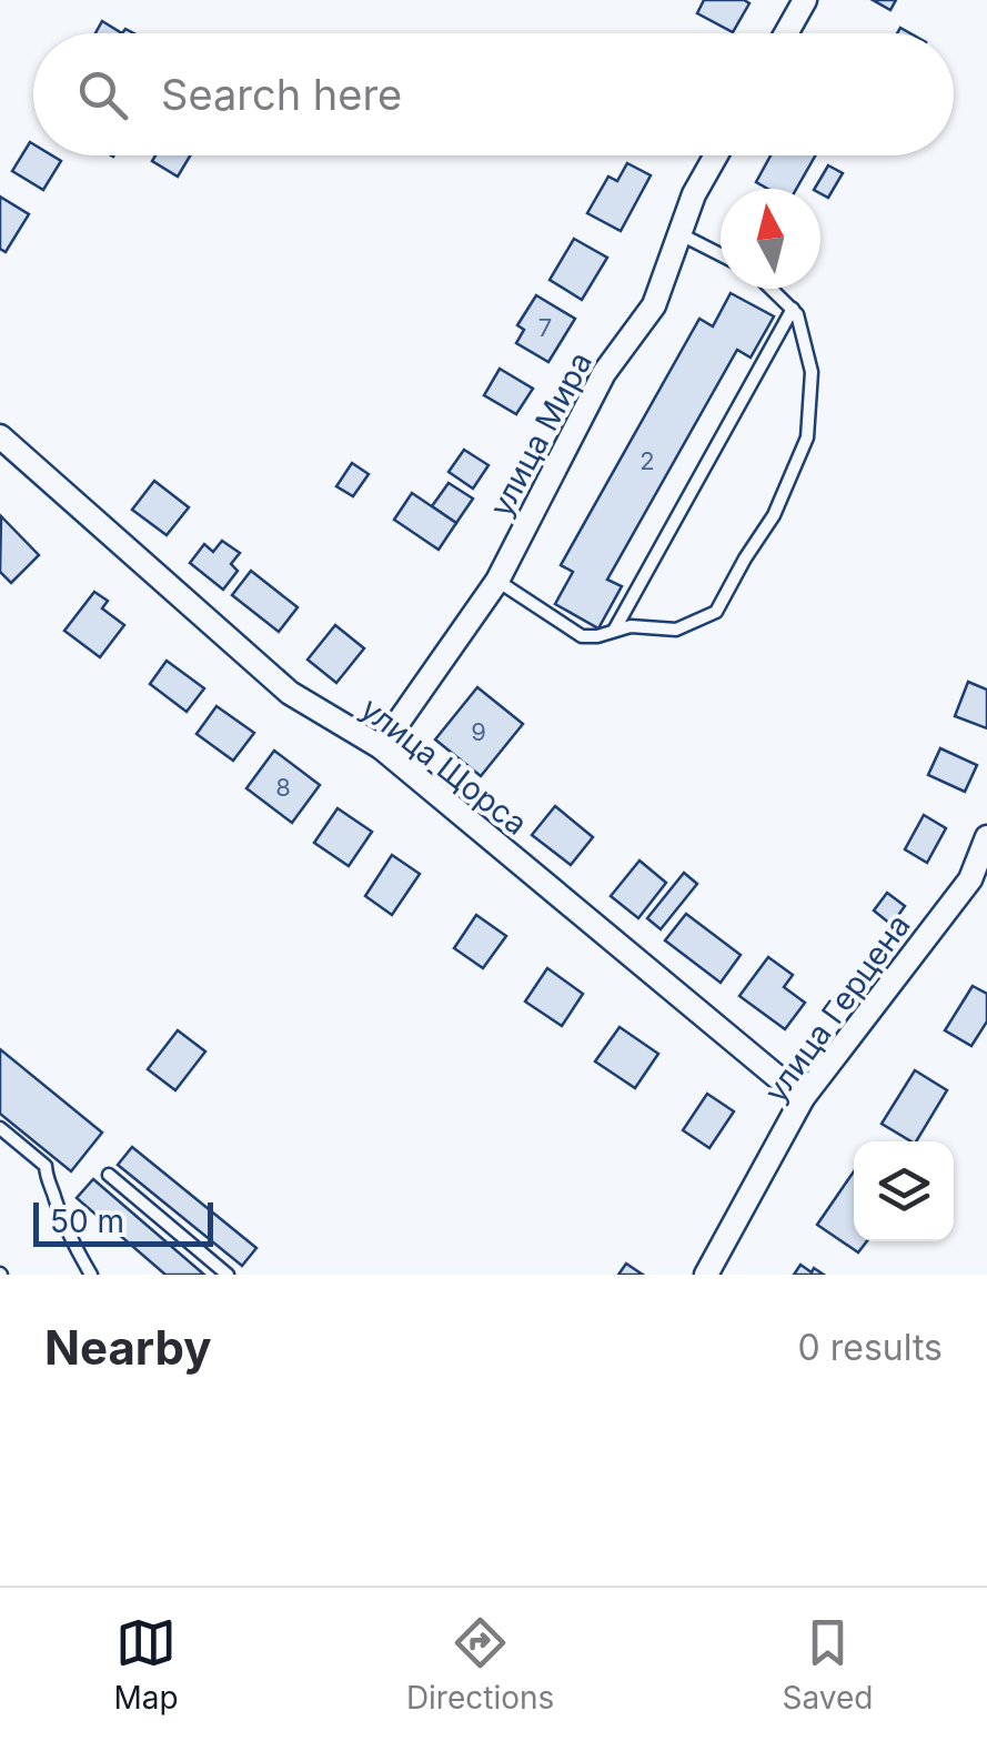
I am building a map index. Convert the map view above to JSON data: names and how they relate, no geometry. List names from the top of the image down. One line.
{"streets":{"street":["улица Мира","улица Щорса","улица Герцена"]},"crossings":[["улица Мира","улица Щорса"],["улица Щорса","улица Герцена"]],"house_numbers":["7","2","9","8"],"scale_bar":"50 m","north":"top","page":{"search":"Search here","scale":"50 m","heading":["Nearby","0 results"],"nav":["Map","Directions","Saved"]}}
